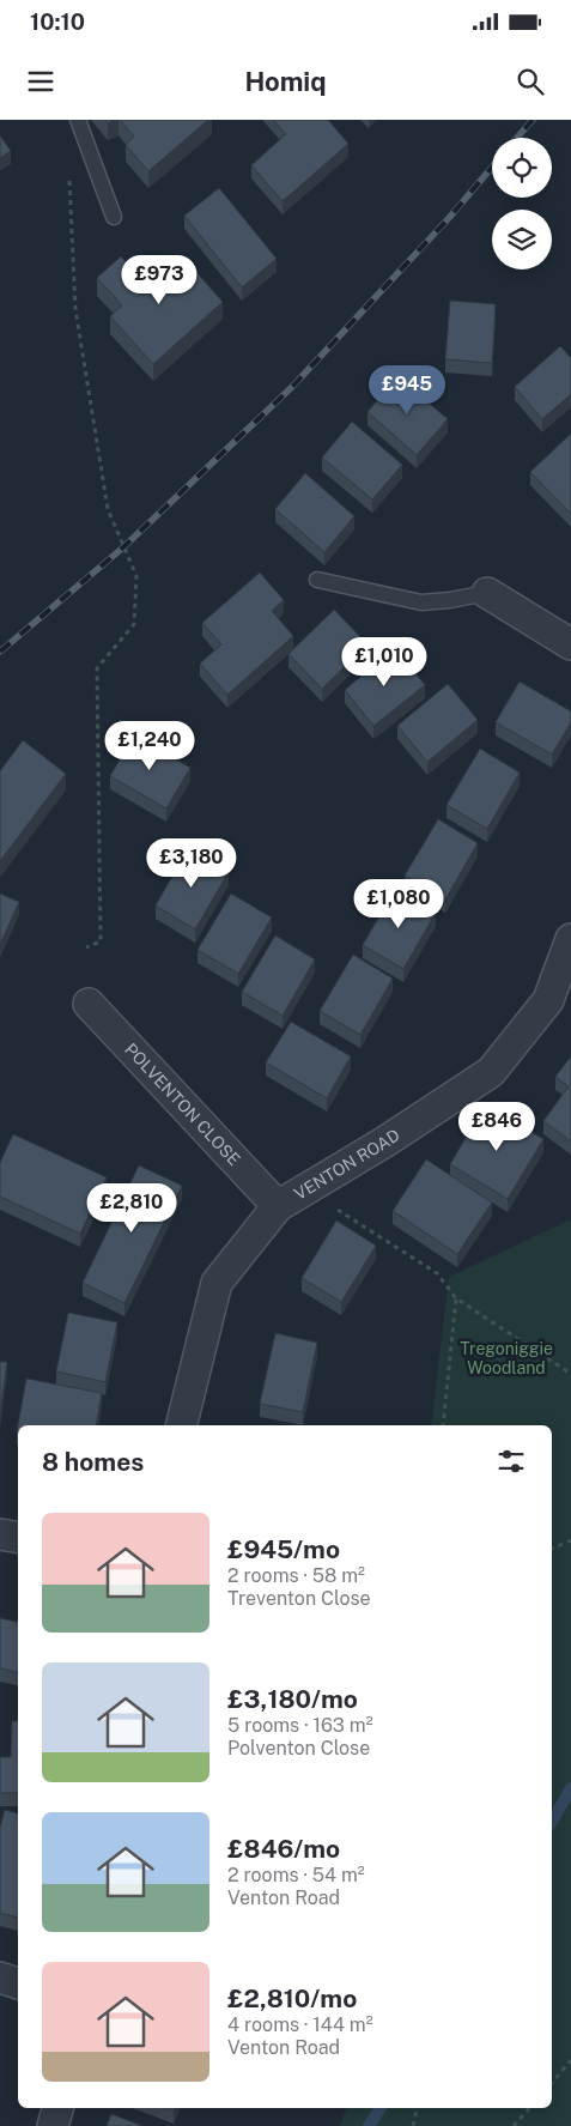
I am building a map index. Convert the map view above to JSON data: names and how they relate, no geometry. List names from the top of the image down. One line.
{"streets":{"street":["POLVENTON CLOSE","VENTON ROAD"]},"crossings":[["POLVENTON CLOSE","VENTON ROAD"]],"parks":["Tregoniggie Woodland"],"page":{"status":"10:10","header":"Homiq","price":["£973","£945","£1,010","£1,240","£3,180","£1,080","£846","£2,810"],"heading":"8 homes","list":[{"name":"£945/mo","note":"2 rooms · 58 m² · Treventon Close"},{"name":"£3,180/mo","note":"5 rooms · 163 m² · Polventon Close"},{"name":"£846/mo","note":"2 rooms · 54 m² · Venton Road"},{"name":"£2,810/mo","note":"4 rooms · 144 m² · Venton Road"}]}}
